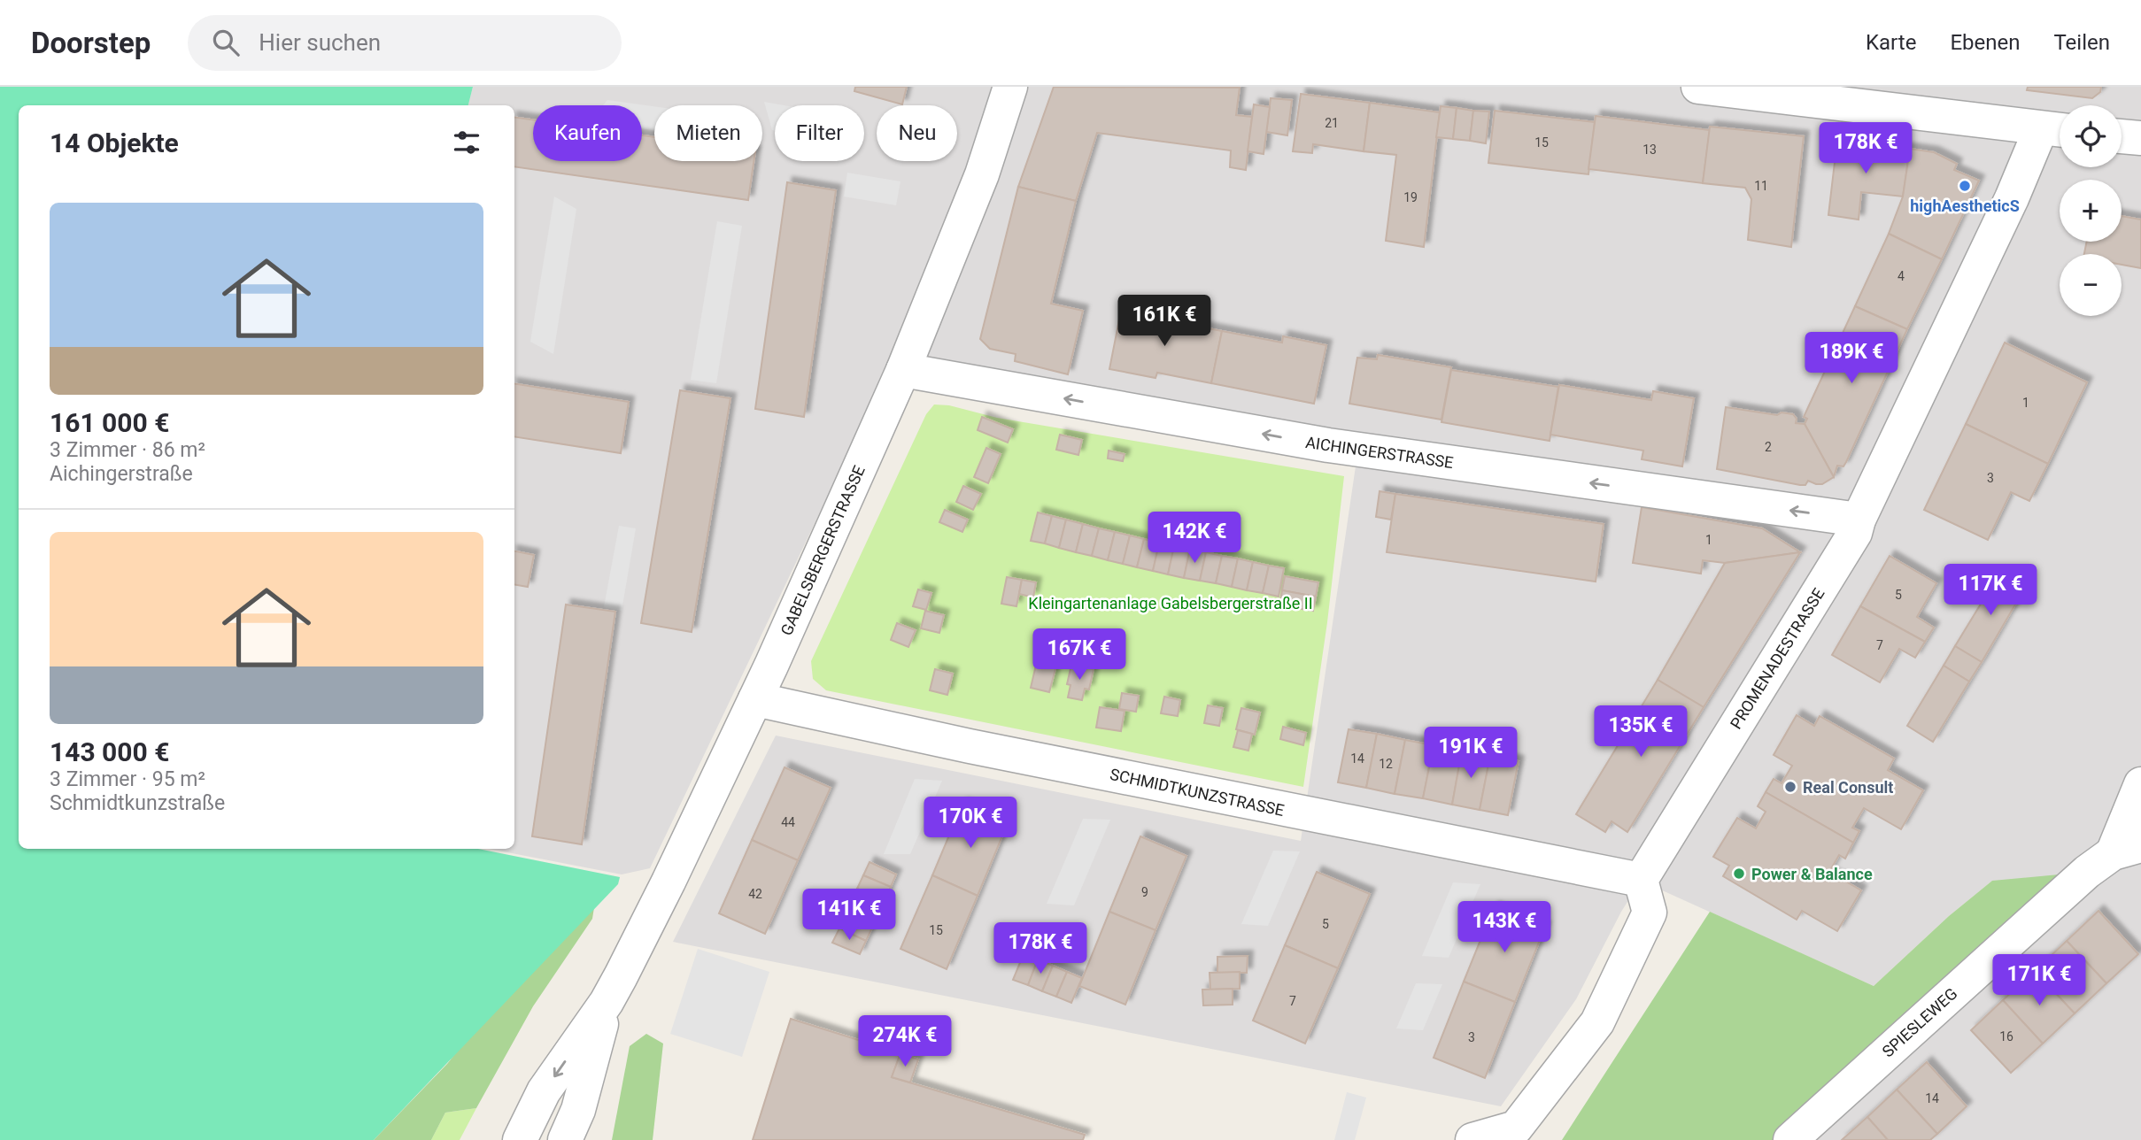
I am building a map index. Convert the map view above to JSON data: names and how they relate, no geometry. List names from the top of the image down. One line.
{"streets":{"street":["AICHINGERSTRASSE","GABELSBERGERSTRASSE","PROMENADESTRASSE","SCHMIDTKUNZSTRASSE","SPIESLEWEG"]},"crossings":[["AICHINGERSTRASSE","GABELSBERGERSTRASSE"],["AICHINGERSTRASSE","PROMENADESTRASSE"],["GABELSBERGERSTRASSE","SCHMIDTKUNZSTRASSE"],["PROMENADESTRASSE","SCHMIDTKUNZSTRASSE"]],"one_way":["AICHINGERSTRASSE"],"parks":["Kleingartenanlage Gabelsbergerstraße II"],"places":["highAestheticS","Real Consult","Power & Balance"],"house_numbers":["21","15","13","11","19","4","1","2","3","1","5","7","14","12","44","9","42","5","15","7","16","3","14"],"page":{"header":"Doorstep","search":"Hier suchen","nav":["Karte","Ebenen","Teilen"],"map_buttons":["+","−"],"chip":["Kaufen","Mieten","Filter","Neu"],"heading":"14 Objekte","price":["178K €","161K €","189K €","142K €","117K €","167K €","135K €","191K €","170K €","141K €","143K €","178K €","171K €","274K €"],"list":[{"name":"161 000 €","note":"3 Zimmer · 86 m² · Aichingerstraße"},{"name":"143 000 €","note":"3 Zimmer · 95 m² · Schmidtkunzstraße"}]}}
